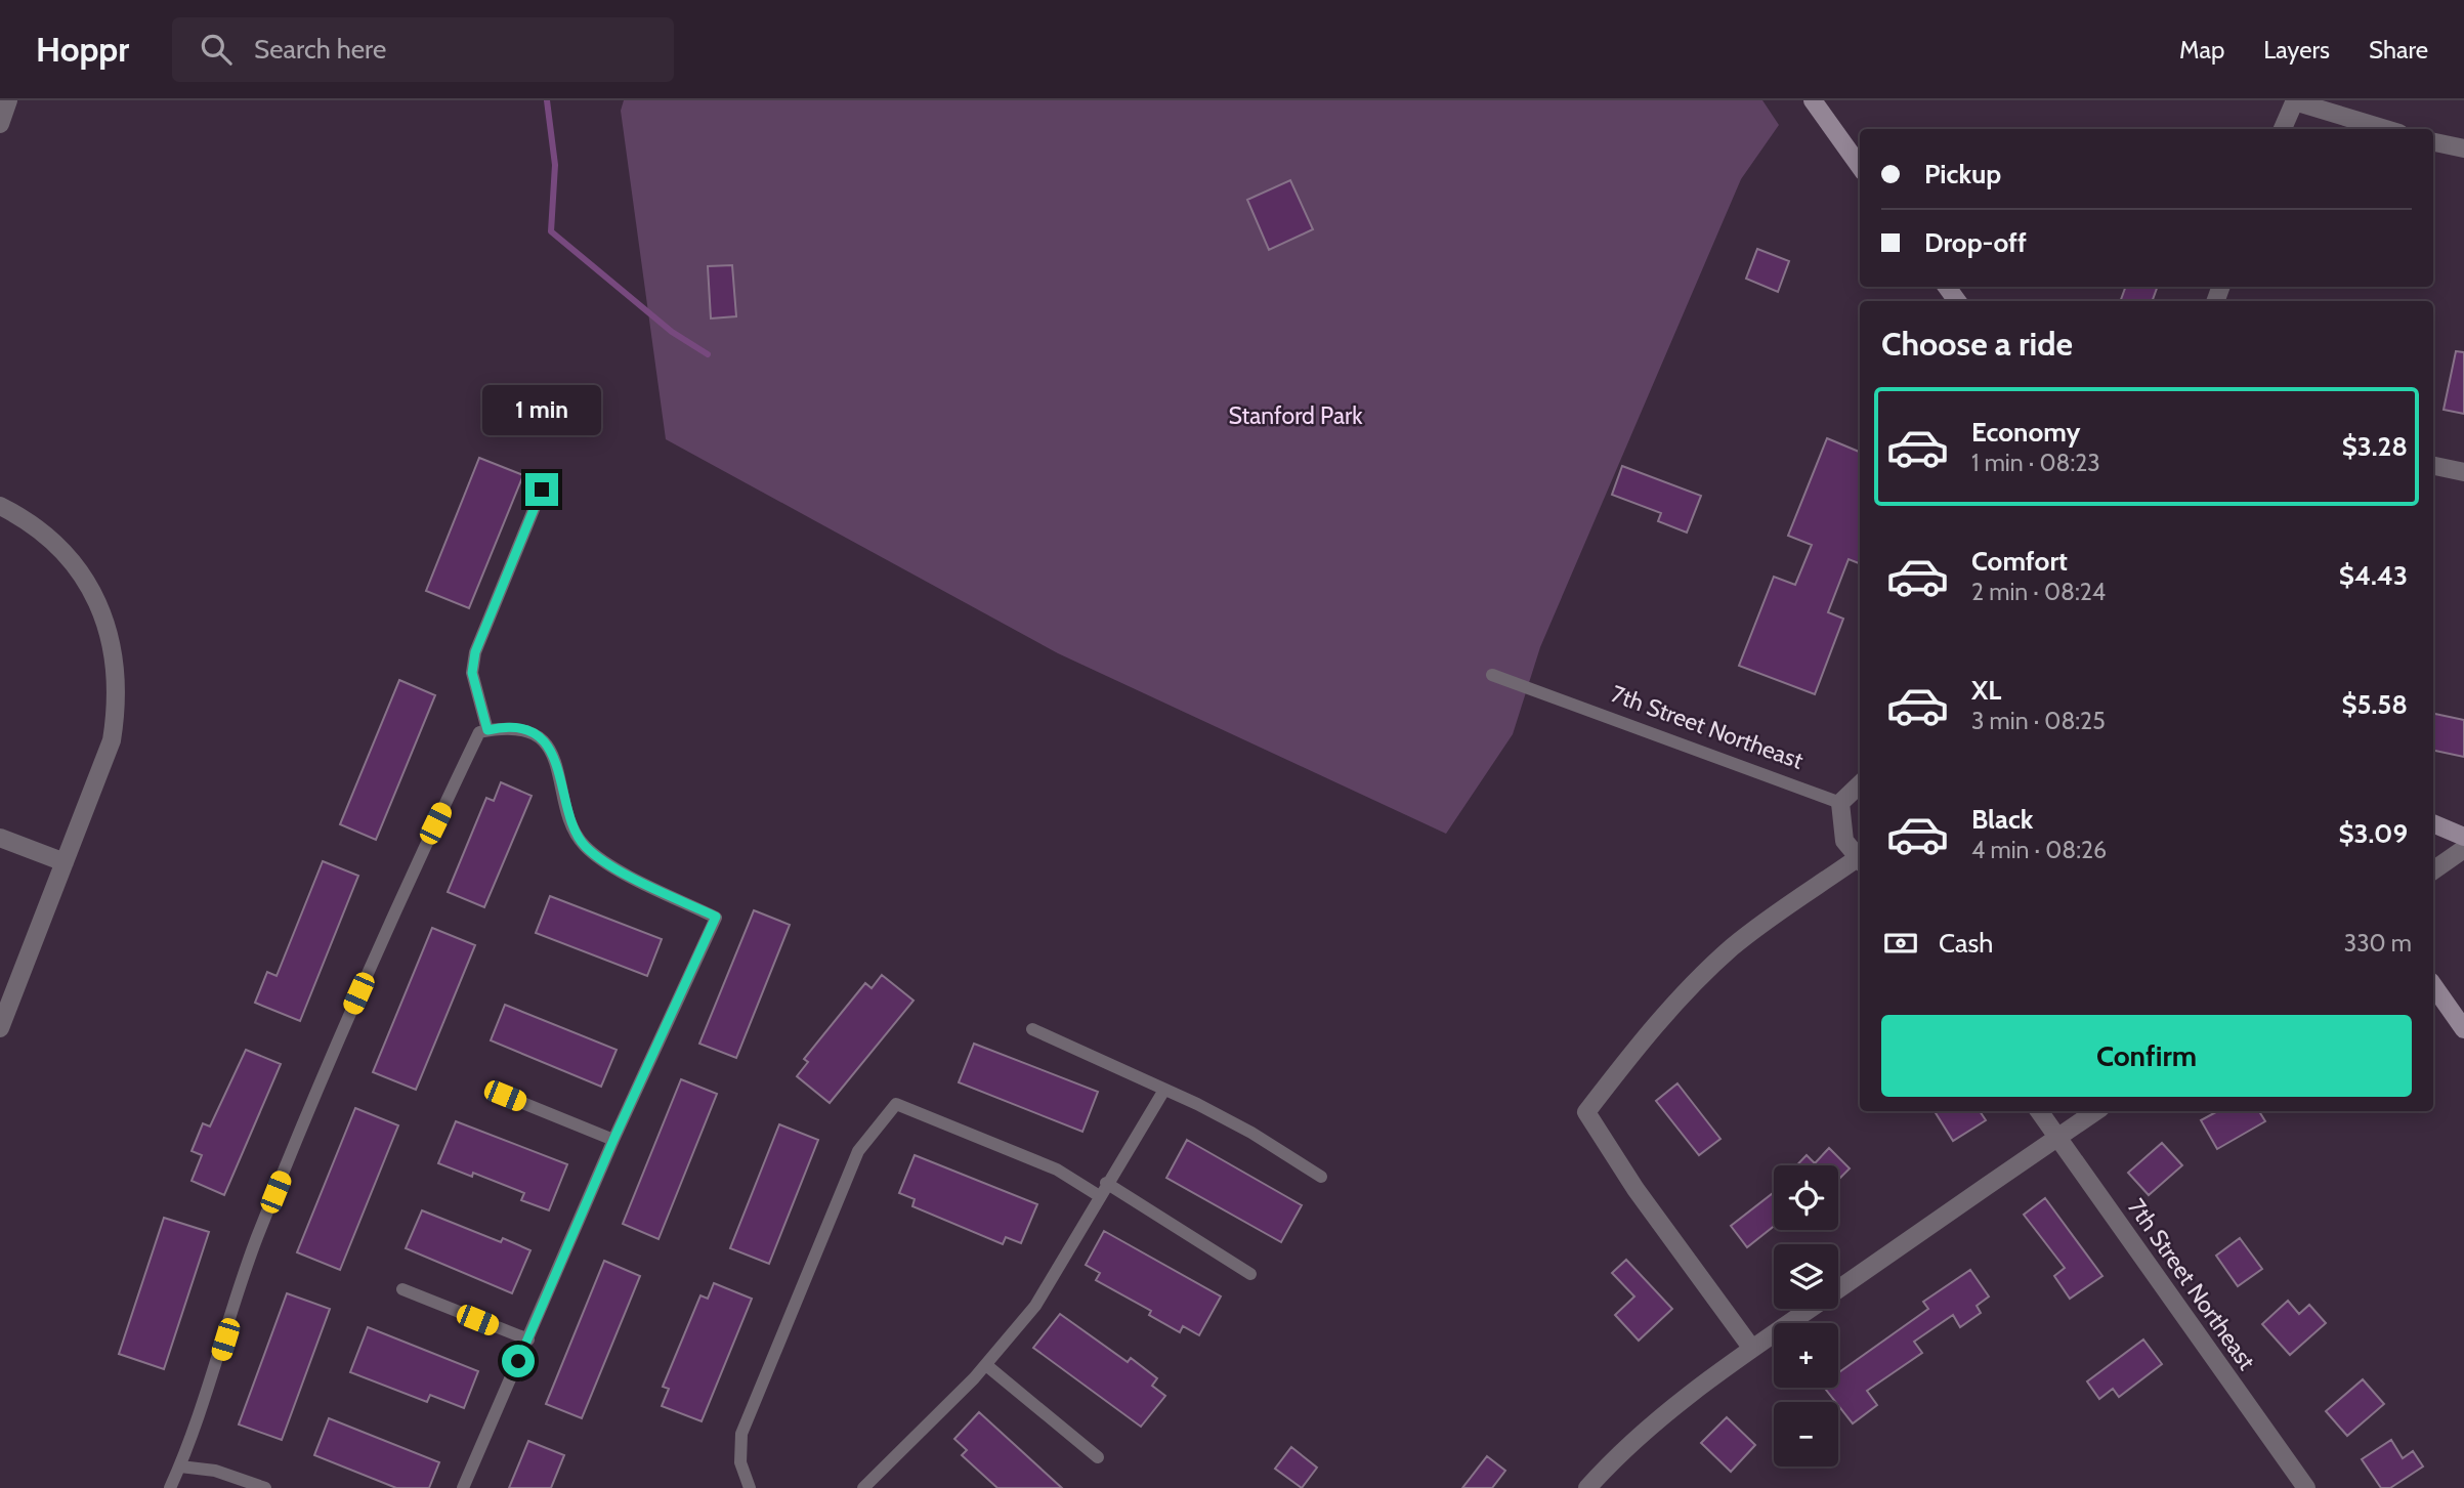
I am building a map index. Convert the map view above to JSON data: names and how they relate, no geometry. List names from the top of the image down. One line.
{"streets":{"street":["7th Street Northeast"]},"parks":["Stanford Park"],"page":{"header":"Hoppr","search":"Search here","nav":["Map","Layers","Share"],"banner":["Pickup","Drop-off"],"heading":"Choose a ride","bubble":"1 min","list":[{"name":"Economy","note":"1 min · 08:23","value":"$3.28"},{"name":"Comfort","note":"2 min · 08:24","value":"$4.43"},{"name":"XL","note":"3 min · 08:25","value":"$5.58"},{"name":"Black","note":"4 min · 08:26","value":"$3.09"}],"pay":["Cash","330 m"],"buttons":"Confirm","map_buttons":["+","−"]}}
